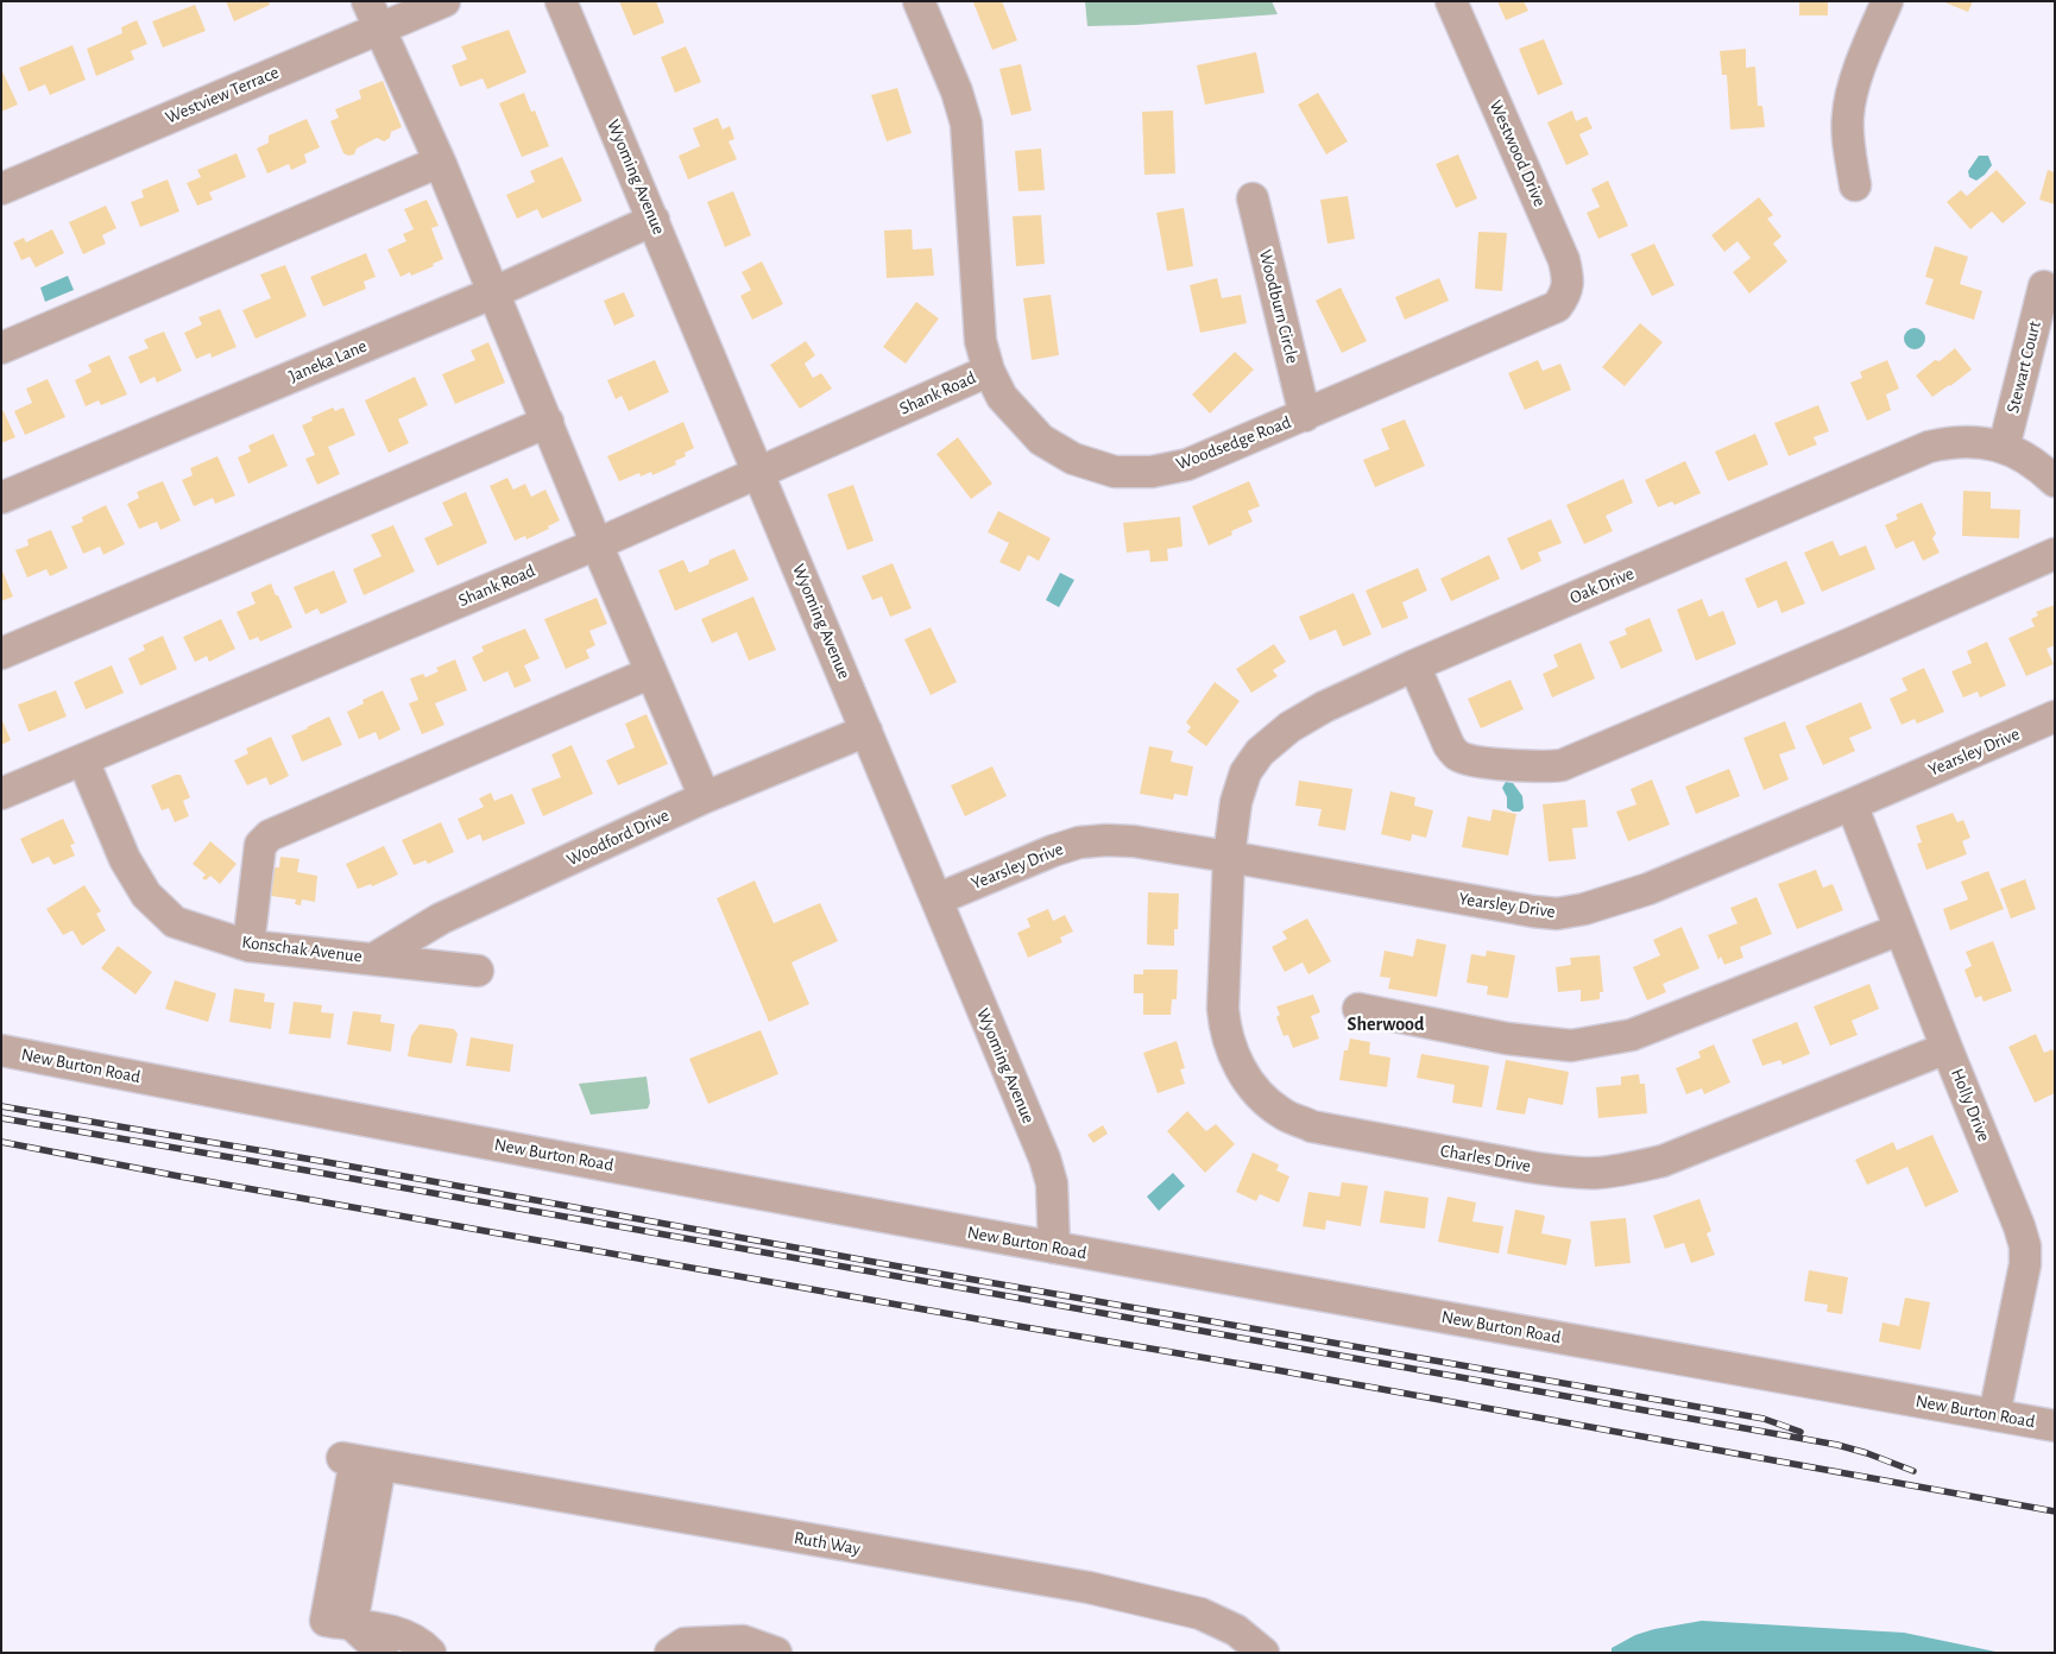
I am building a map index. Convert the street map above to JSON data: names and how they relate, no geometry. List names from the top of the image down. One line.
{"streets":{"street":["Westview Terrace","Westwood Drive","Wyoming Avenue","Woodburn Circle","Janeka Lane","Stewart Court","Shank Road","Woodsedge Road","Oak Drive","Yearsley Drive","Woodford Drive","Konschak Avenue","New Burton Road","Holly Drive","Charles Drive","Ruth Way"]},"crossings":[["Westwood Drive","Woodsedge Road"],["Wyoming Avenue","Janeka Lane"],["Wyoming Avenue","Shank Road"],["Wyoming Avenue","Yearsley Drive"],["Wyoming Avenue","Woodford Drive"],["Wyoming Avenue","New Burton Road"],["Woodburn Circle","Woodsedge Road"],["Stewart Court","Oak Drive"],["Shank Road","Woodsedge Road"],["Shank Road","Konschak Avenue"],["Oak Drive","Yearsley Drive"],["Oak Drive","Charles Drive"],["Yearsley Drive","Holly Drive"],["Yearsley Drive","Charles Drive"],["Woodford Drive","Konschak Avenue"],["New Burton Road","Holly Drive"],["Holly Drive","Charles Drive"]],"districts":["Sherwood"]}
